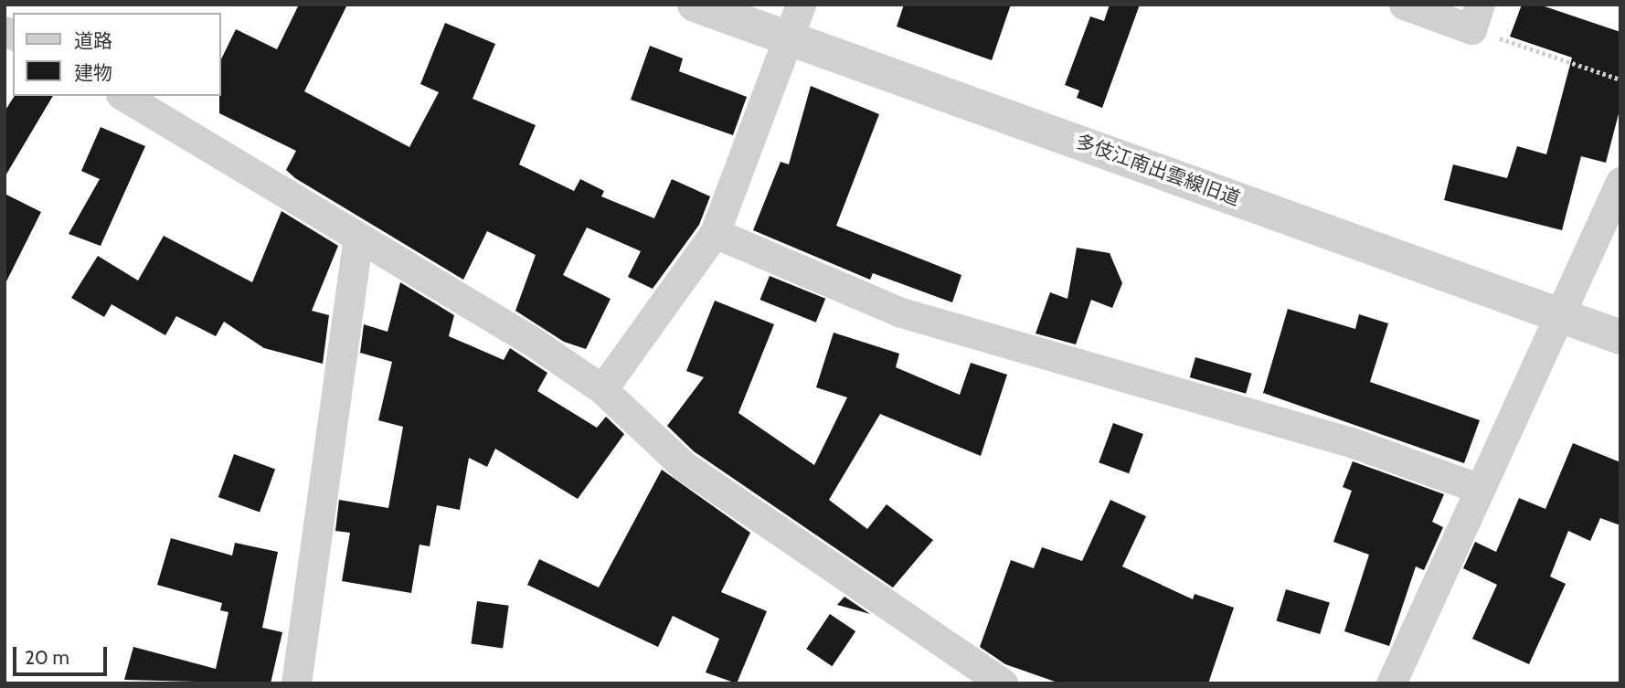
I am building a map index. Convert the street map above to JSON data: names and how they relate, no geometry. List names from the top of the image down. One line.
{"streets":{"street":["多伎江南出雲線旧道"]},"legend":["道路","建物"],"scale_bar":"20 m"}
